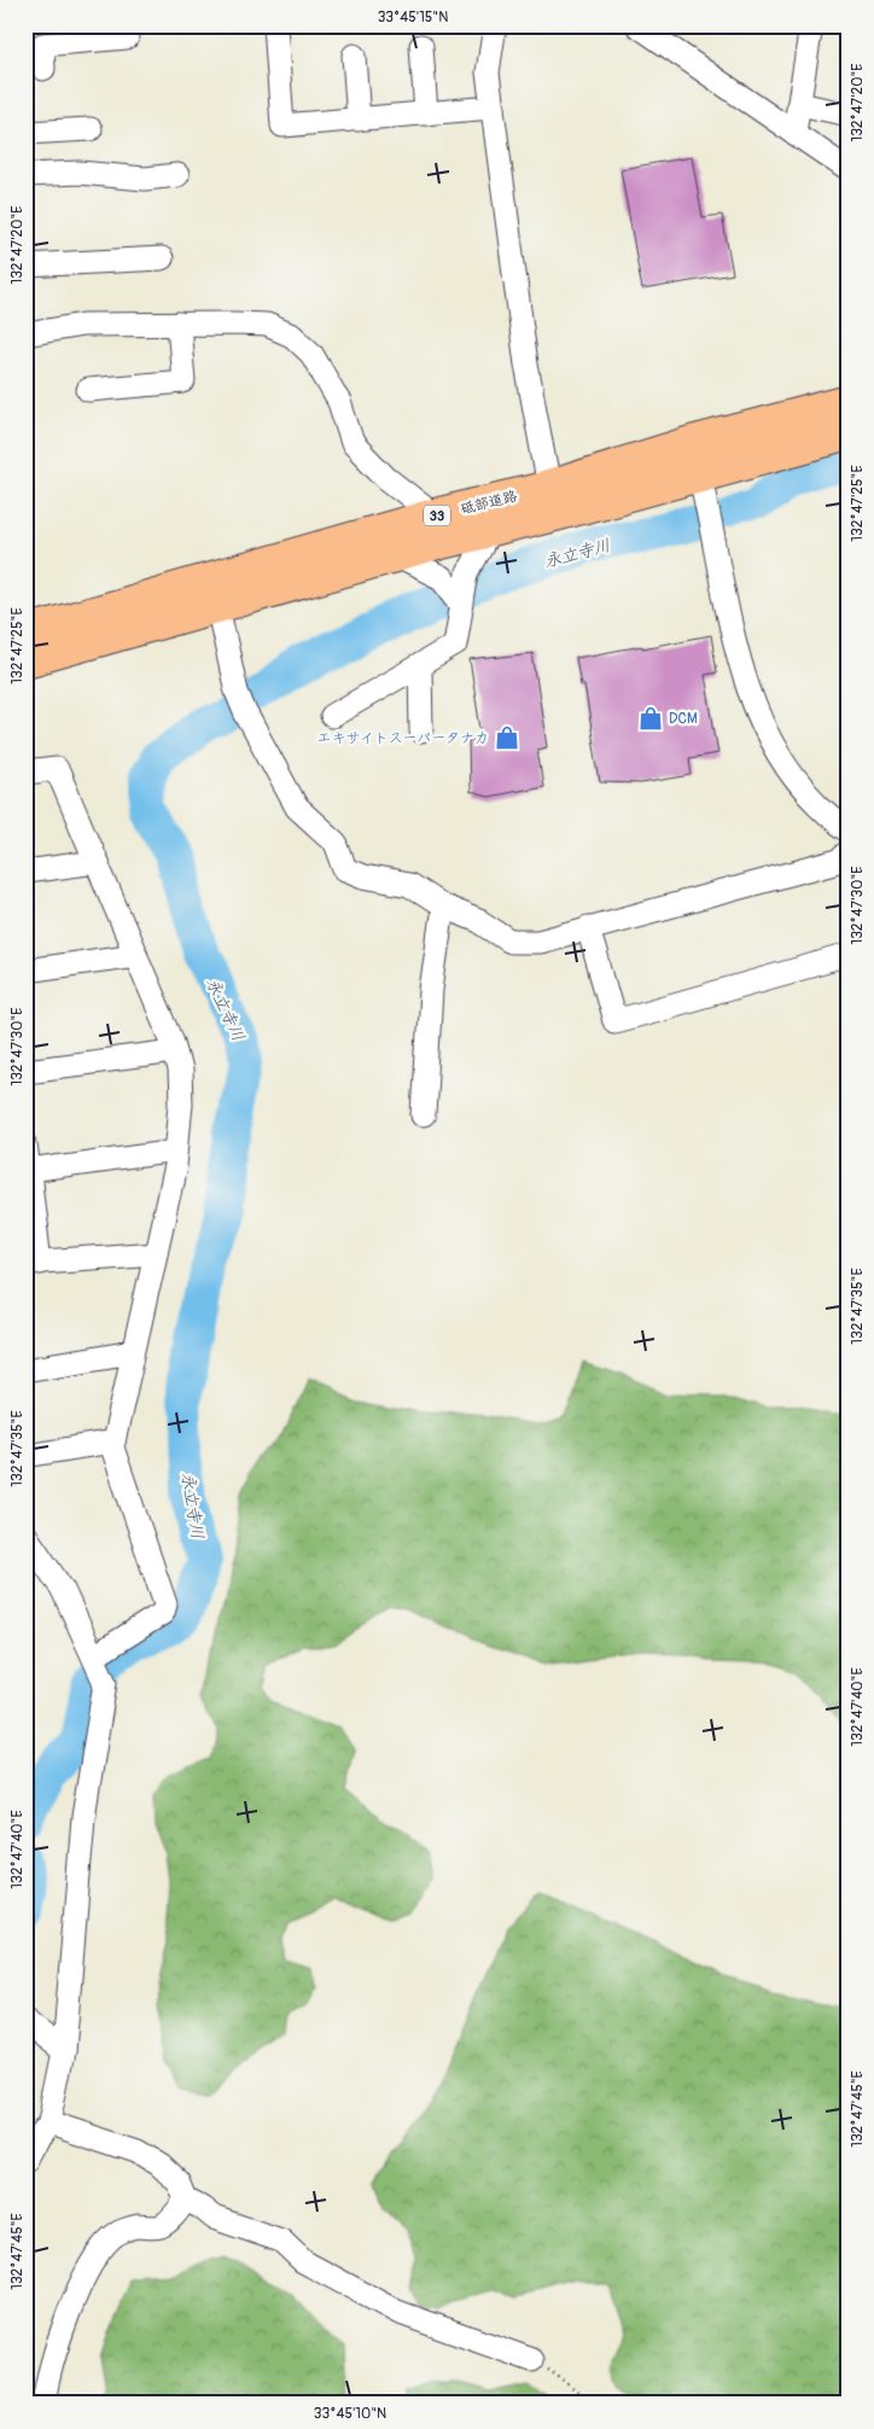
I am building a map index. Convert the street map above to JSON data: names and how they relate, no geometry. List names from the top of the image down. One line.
{"streets":{"highway":["砥部道路","33"]},"water":["永立寺川"],"places":{"shop":["DCM","エキサイトスーパータナカ"]},"coordinates":["33°45'15\"N","132°47'20\"E","132°47'25\"E","132°47'30\"E","132°47'35\"E","132°47'40\"E","132°47'45\"E","33°45'10\"N"]}
